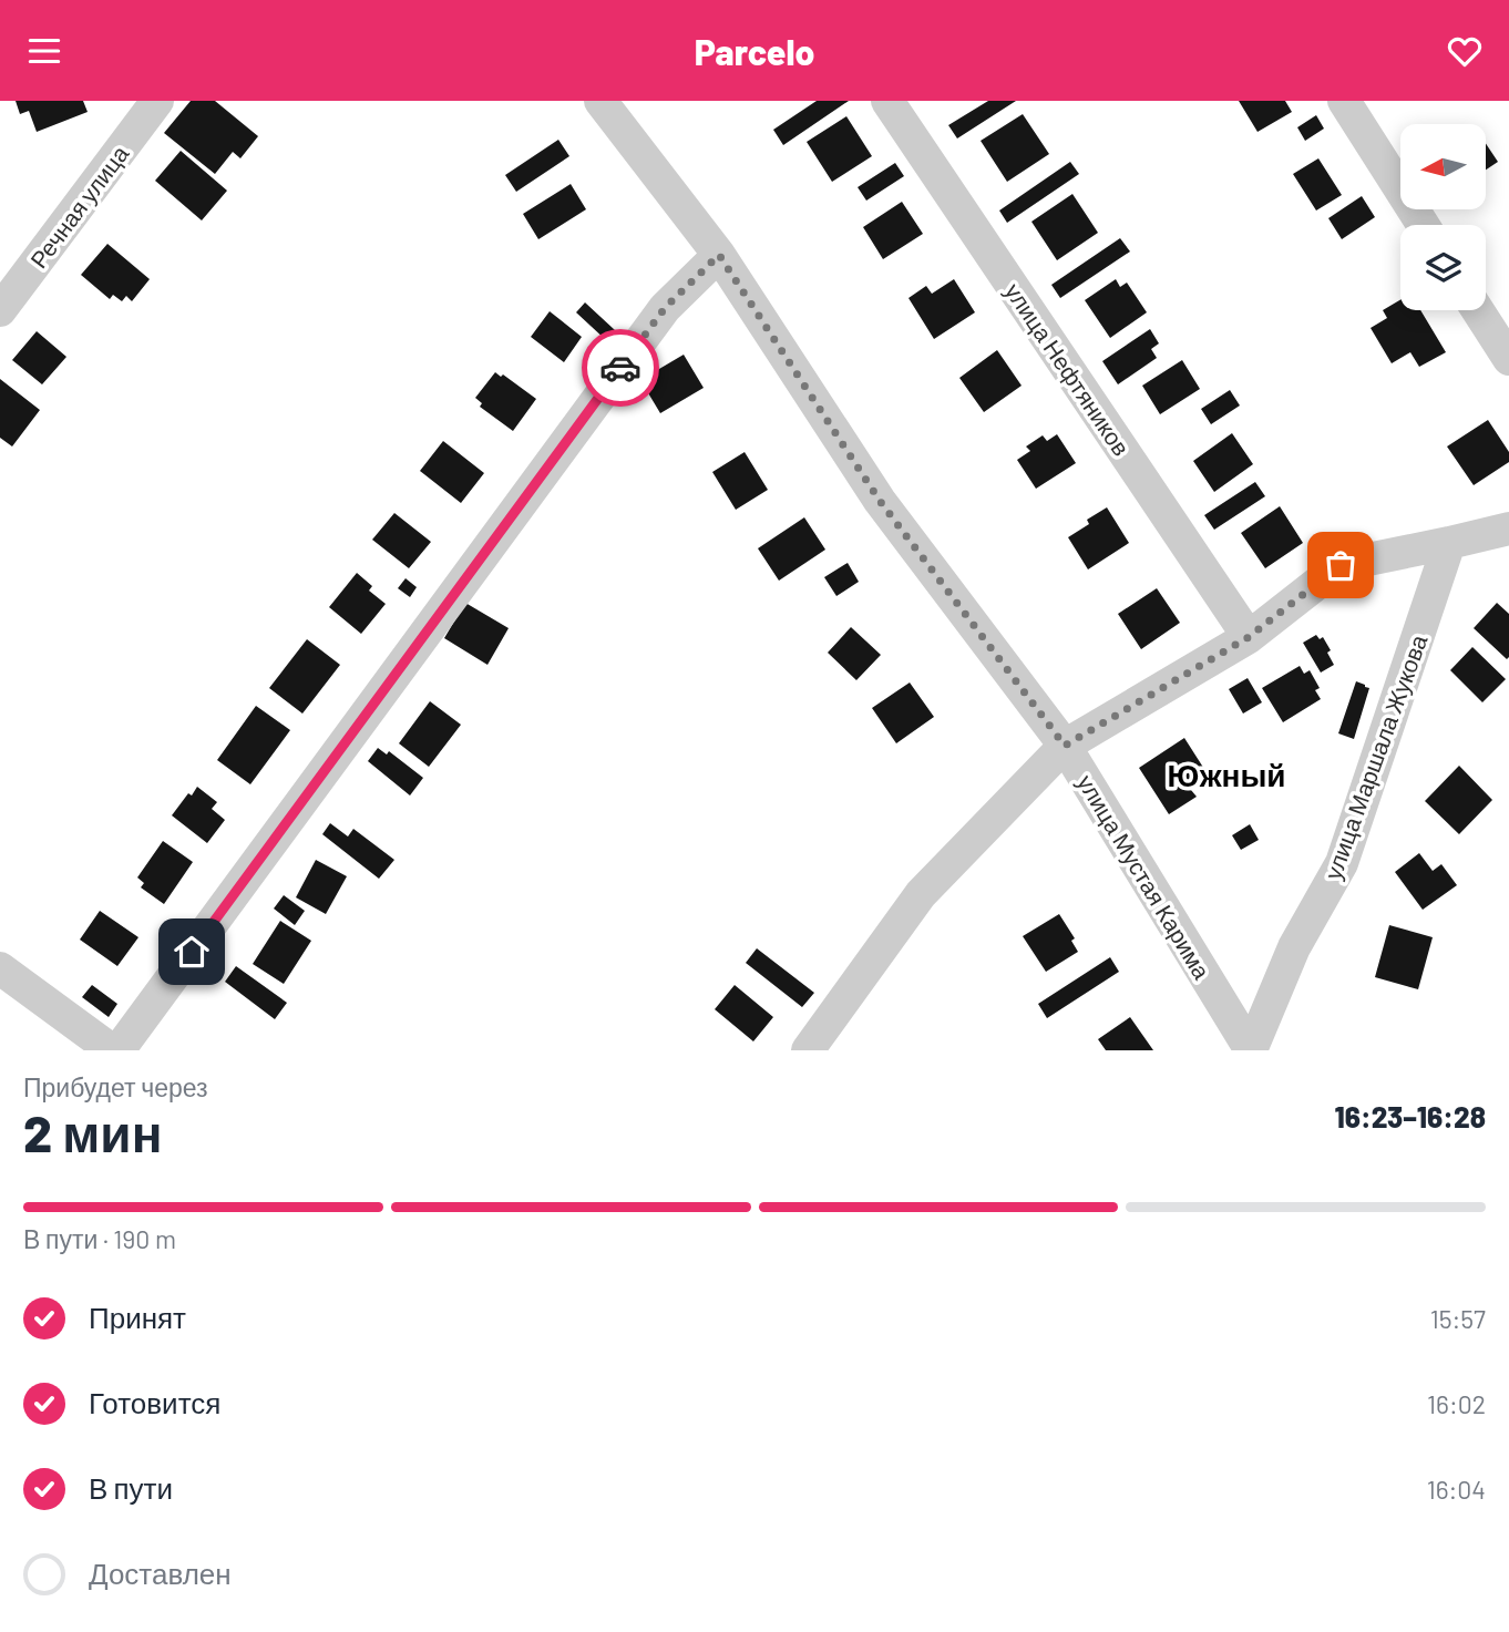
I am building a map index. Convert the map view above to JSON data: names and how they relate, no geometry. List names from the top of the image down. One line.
{"streets":{"street":["Речная улица","улица Нефтяников","улица Маршала Жукова","улица Мустая Карима"]},"crossings":[["улица Маршала Жукова","улица Мустая Карима"]],"districts":["Южный"],"north":"left","page":{"header":"Parcelo","heading":["2 мин","Прибудет через","16:23–16:28"],"bar":"В пути · 190 m","list":[["Принят","15:57"],["Готовится","16:02"],["В пути","16:04"],"Доставлен"]}}
